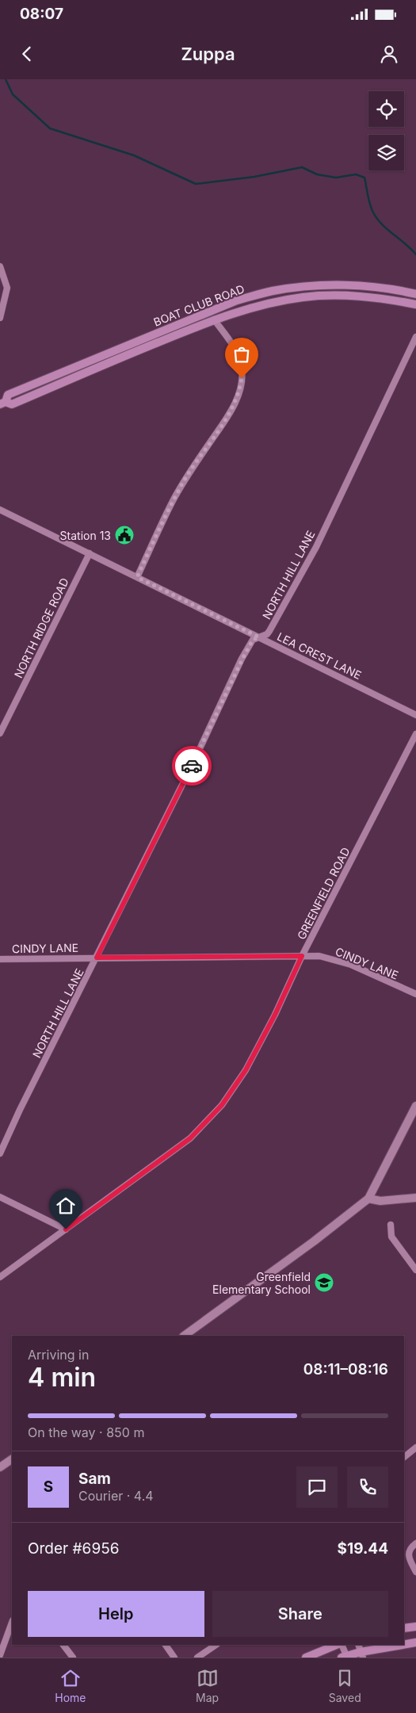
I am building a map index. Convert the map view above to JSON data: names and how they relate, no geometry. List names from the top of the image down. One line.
{"streets":{"main road":["BOAT CLUB ROAD"],"street":["NORTH HILL LANE","NORTH RIDGE ROAD","LEA CREST LANE","GREENFIELD ROAD","CINDY LANE"]},"crossings":[["NORTH HILL LANE","LEA CREST LANE"],["NORTH HILL LANE","CINDY LANE"],["NORTH RIDGE ROAD","LEA CREST LANE"],["GREENFIELD ROAD","CINDY LANE"]],"places":{"public building":["Station 13"],"school or university":["Greenfield Elementary School"]},"page":{"status":"08:07","header":"Zuppa","heading":["4 min","Arriving in","08:11–08:16"],"panel":["Sam","Courier · 4.4","Order #6956","$19.44"],"bar":"On the way · 850 m","round":"S","buttons":["Help","Share"],"tabs":["Home","Map","Saved"]}}
